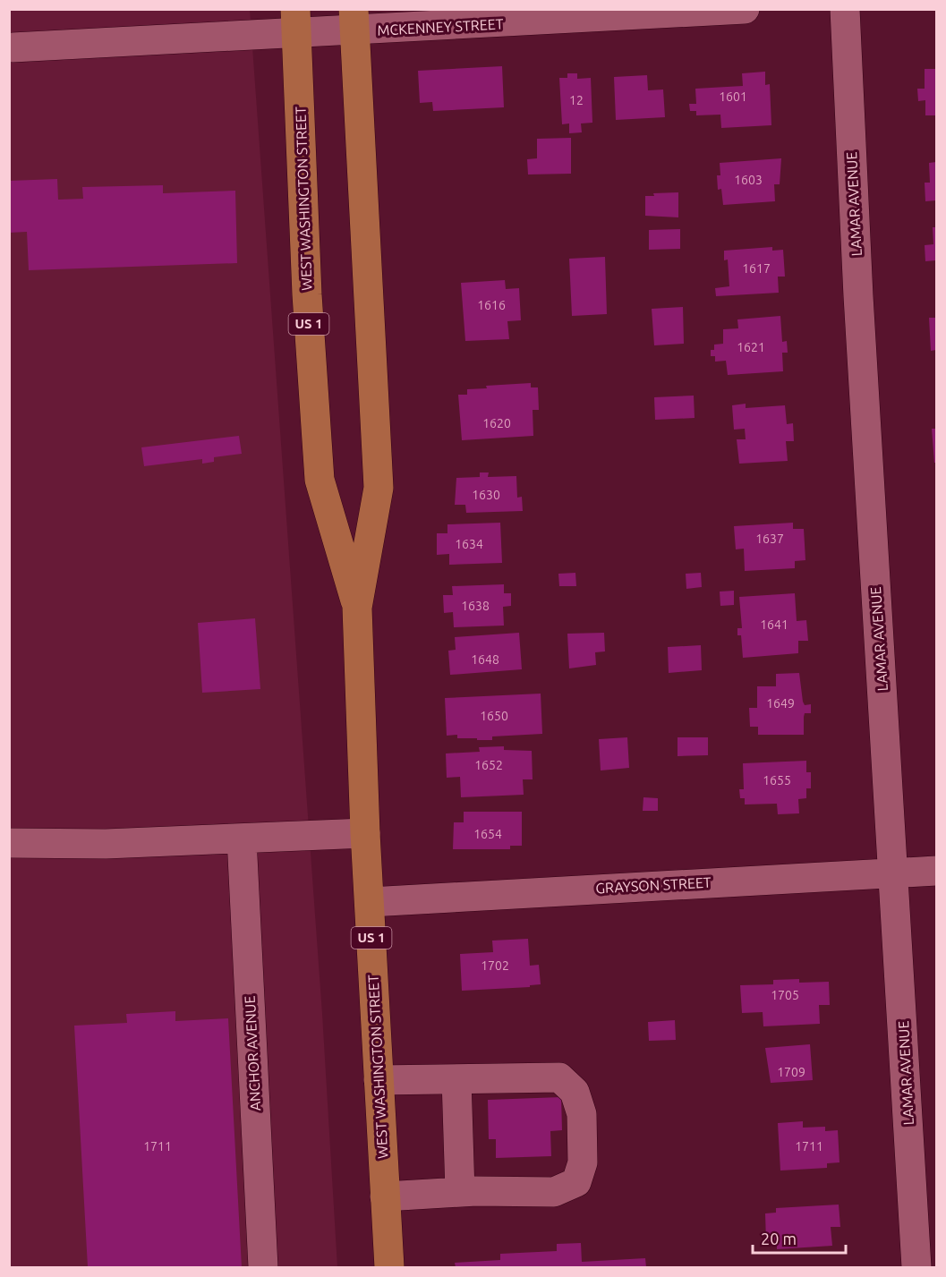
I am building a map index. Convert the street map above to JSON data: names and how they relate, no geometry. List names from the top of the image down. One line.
{"streets":{"main road":["WEST WASHINGTON STREET","US 1"],"street":["MCKENNEY STREET","LAMAR AVENUE","GRAYSON STREET","ANCHOR AVENUE"]},"crossings":[["MCKENNEY STREET","WEST WASHINGTON STREET"],["WEST WASHINGTON STREET","GRAYSON STREET"],["LAMAR AVENUE","GRAYSON STREET"]],"house_numbers":["1601","12","1603","1617","1616","1621","1620","1630","1637","1634","1638","1641","1648","1649","1650","1652","1655","1654","1702","1705","1709","1711","1711"],"scale_bar":"20 m"}
